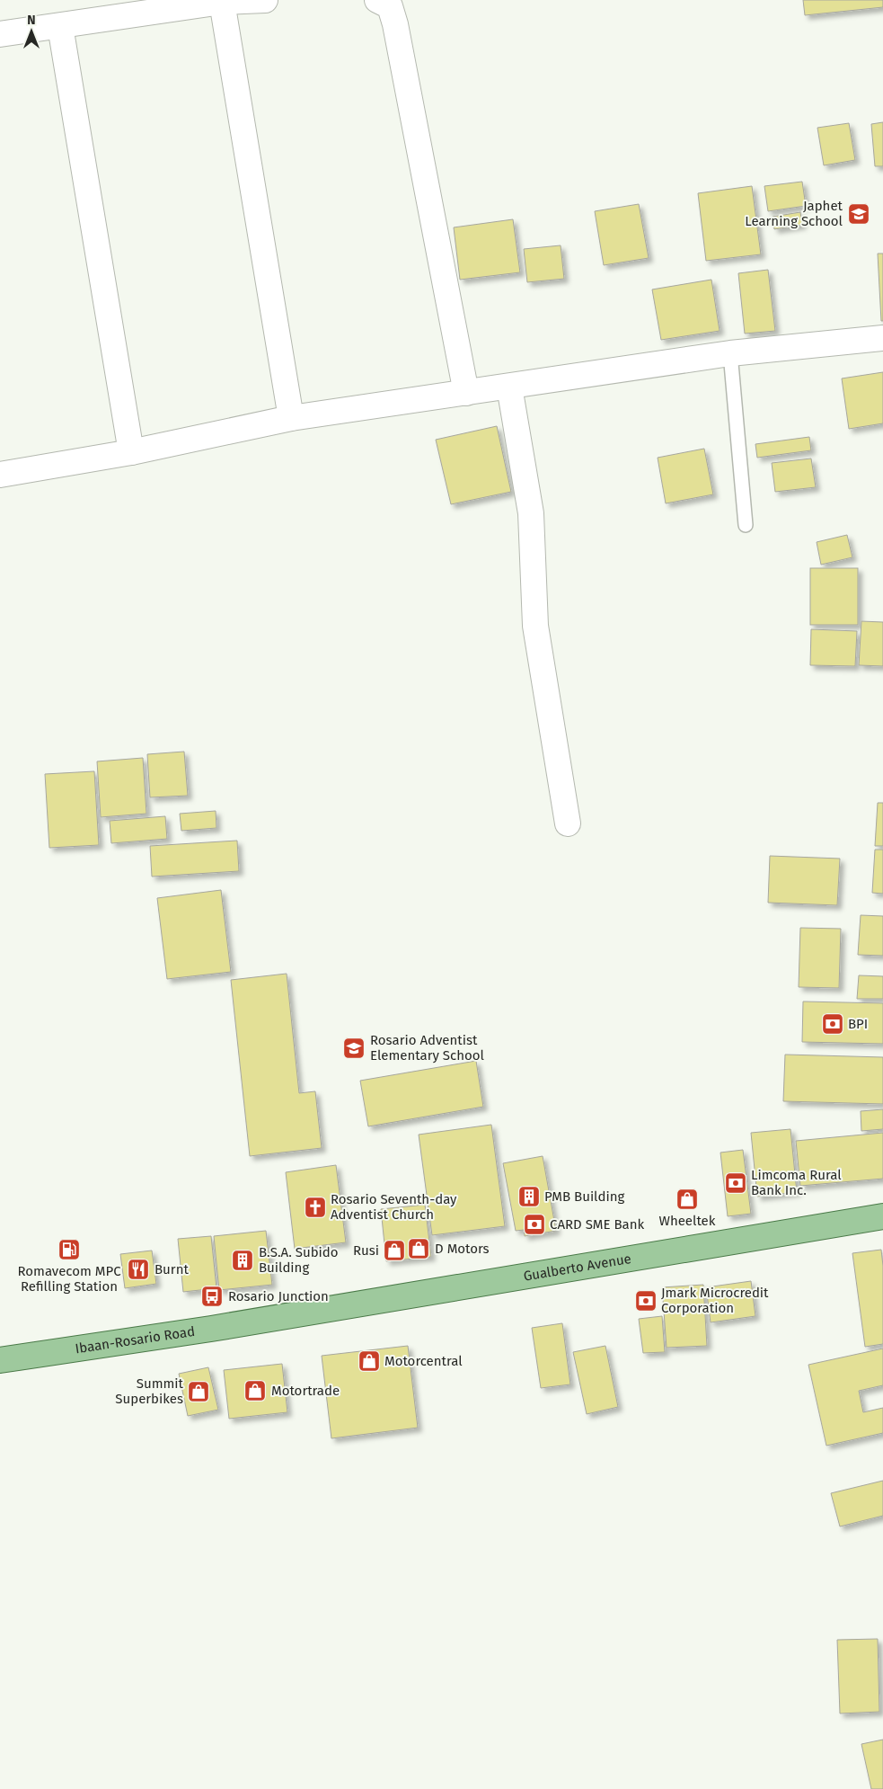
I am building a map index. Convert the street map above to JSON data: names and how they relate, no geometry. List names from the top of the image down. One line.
{"streets":{"main road":["Gualberto Avenue","Ibaan-Rosario Road"]},"crossings":[["Gualberto Avenue","Ibaan-Rosario Road"]],"places":{"school or university":["Japhet Learning School","Rosario Adventist Elementary School"],"bank":["BPI","Limcoma Rural Bank Inc.","CARD SME Bank","Jmark Microcredit Corporation"],"building":["PMB Building","B.S.A. Subido Building"],"shop":["Wheeltek","D Motors","Rusi","Motorcentral","Motortrade","Summit Superbikes"],"church":["Rosario Seventh-day Adventist Church"],"fuel station":["Romavecom MPC Refilling Station"],"restaurant":["Burnt"],"bus stop":["Rosario Junction"]},"north":"top"}
